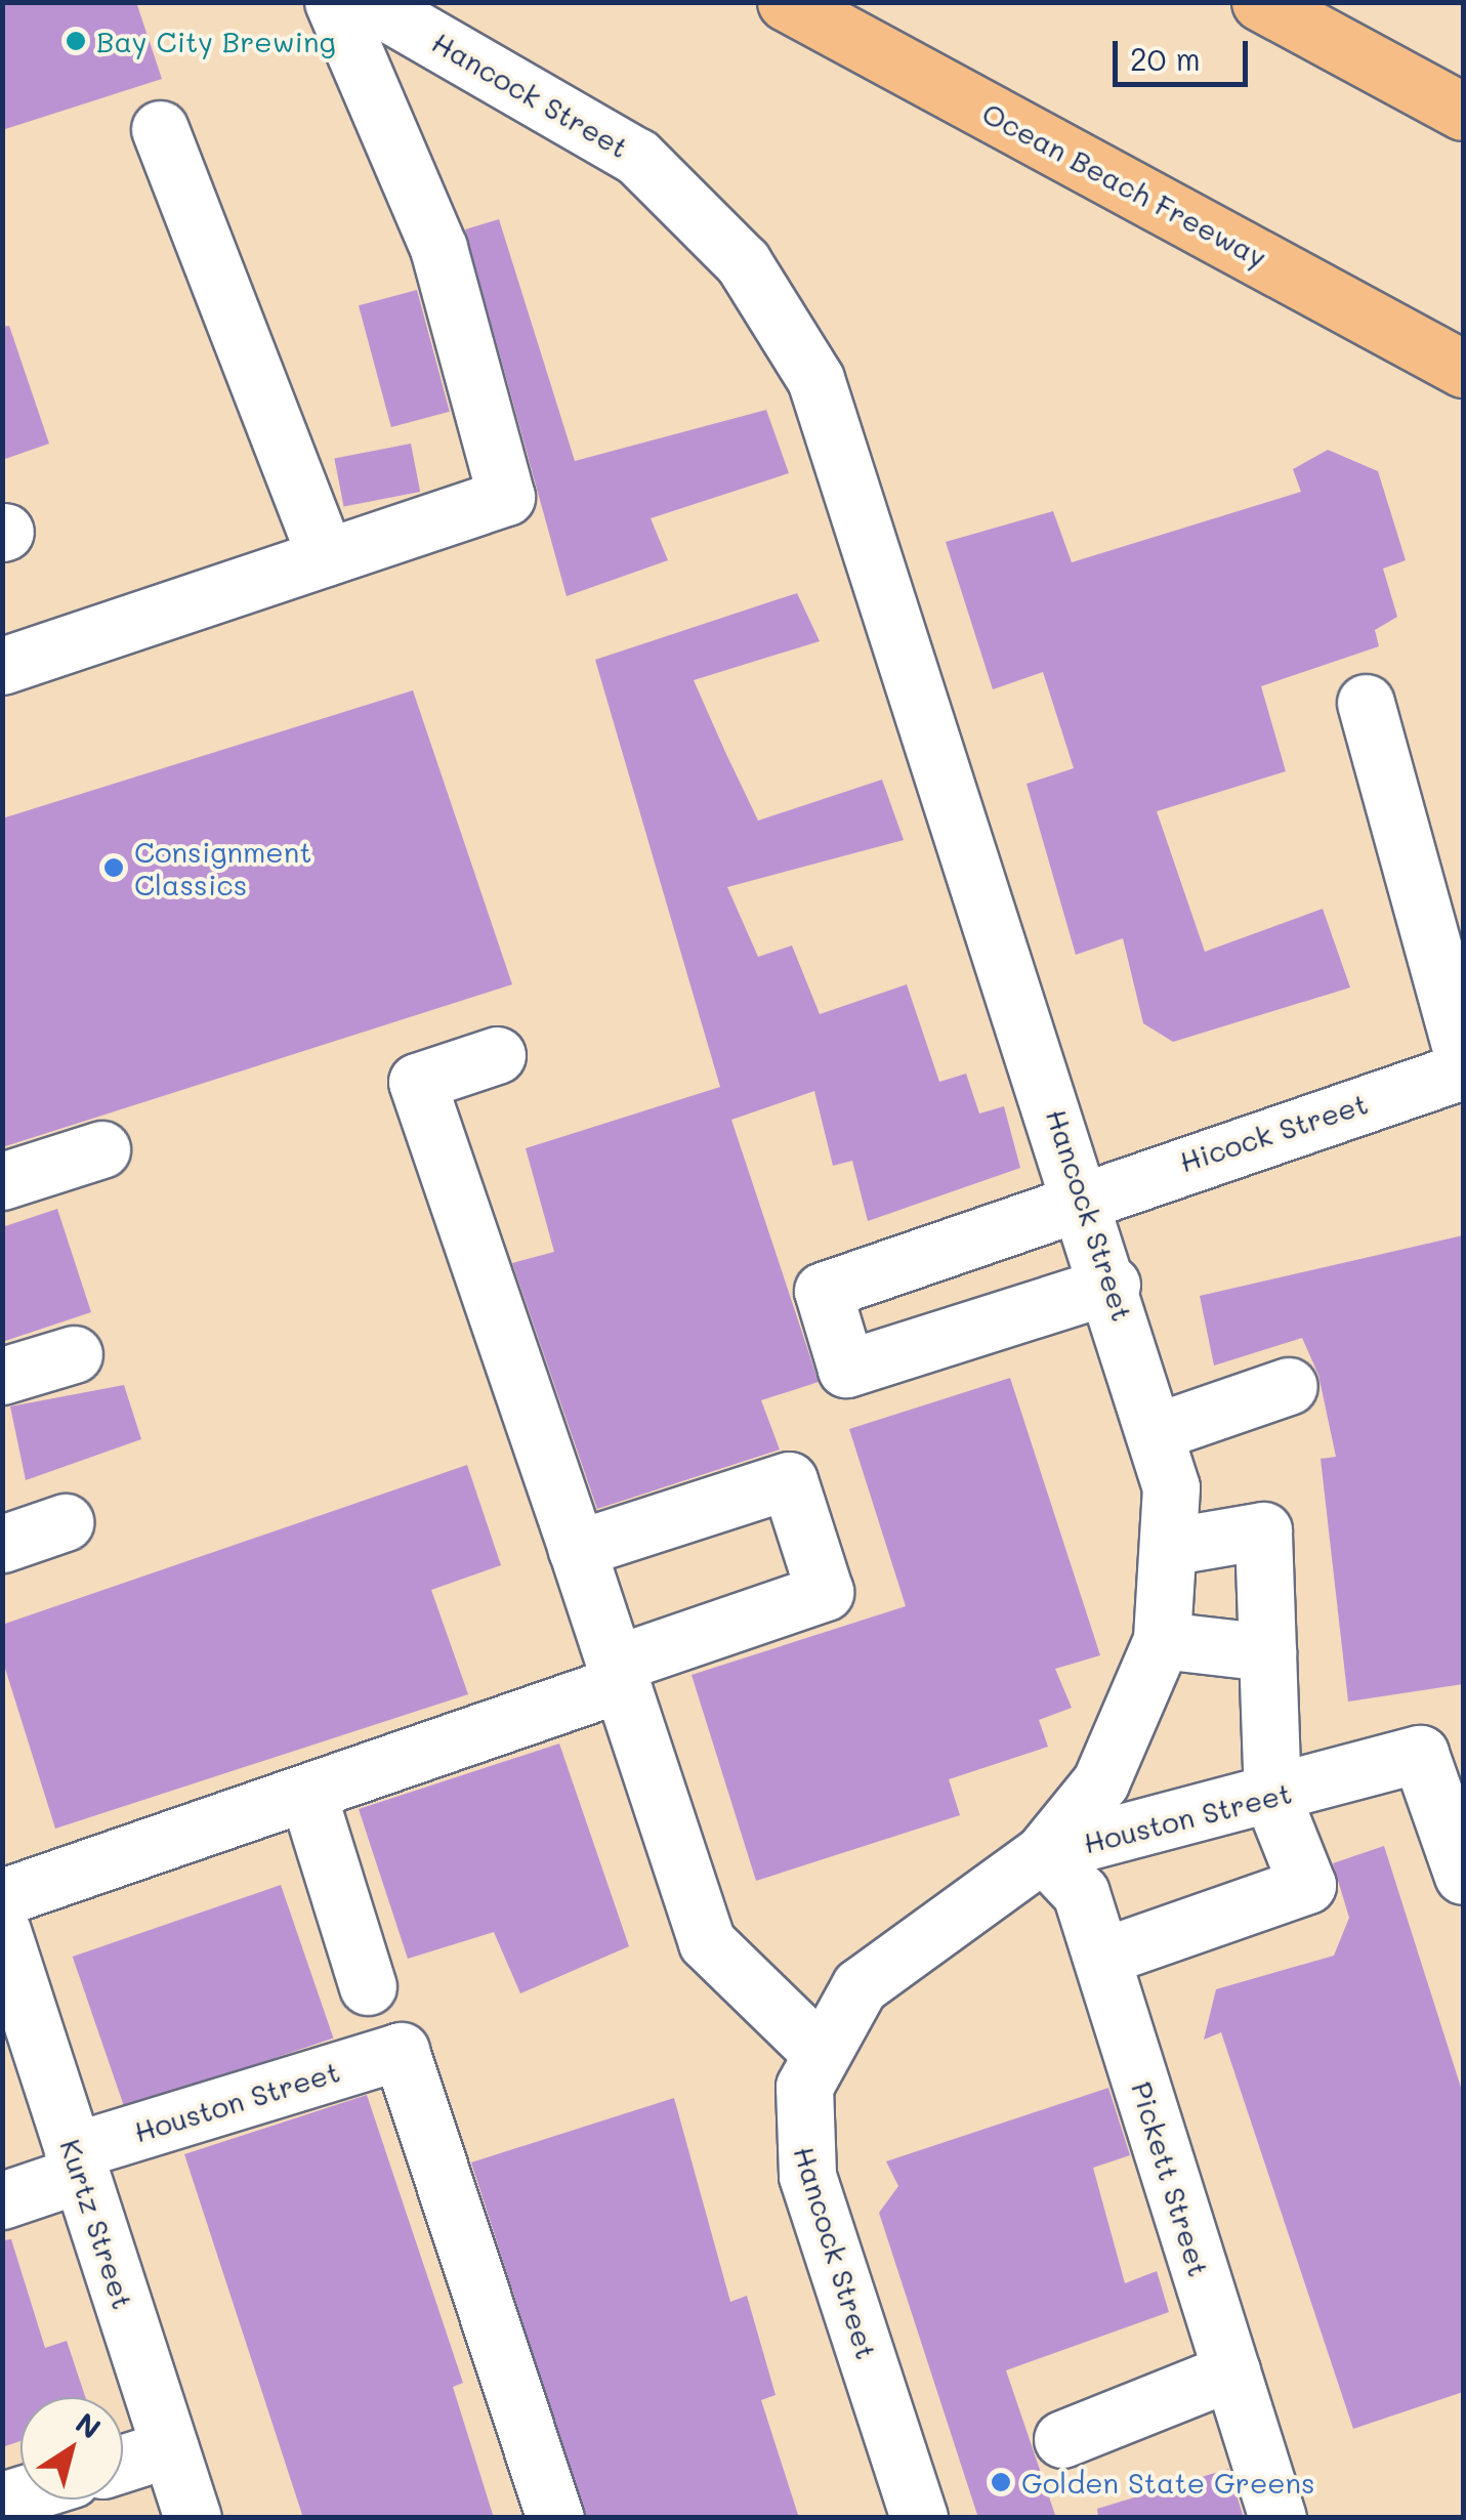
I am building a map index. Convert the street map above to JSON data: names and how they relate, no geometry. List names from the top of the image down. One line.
{"streets":{"highway":["Ocean Beach Freeway"],"street":["Hancock Street","Hicock Street","Houston Street","Pickett Street","Kurtz Street"]},"crossings":[["Hancock Street","Hicock Street"],["Hancock Street","Houston Street"],["Hancock Street","Pickett Street"],["Houston Street","Pickett Street"],["Houston Street","Kurtz Street"]],"places":["Bay City Brewing","Consignment Classics","Golden State Greens"],"scale_bar":"20 m","north":"top right"}
